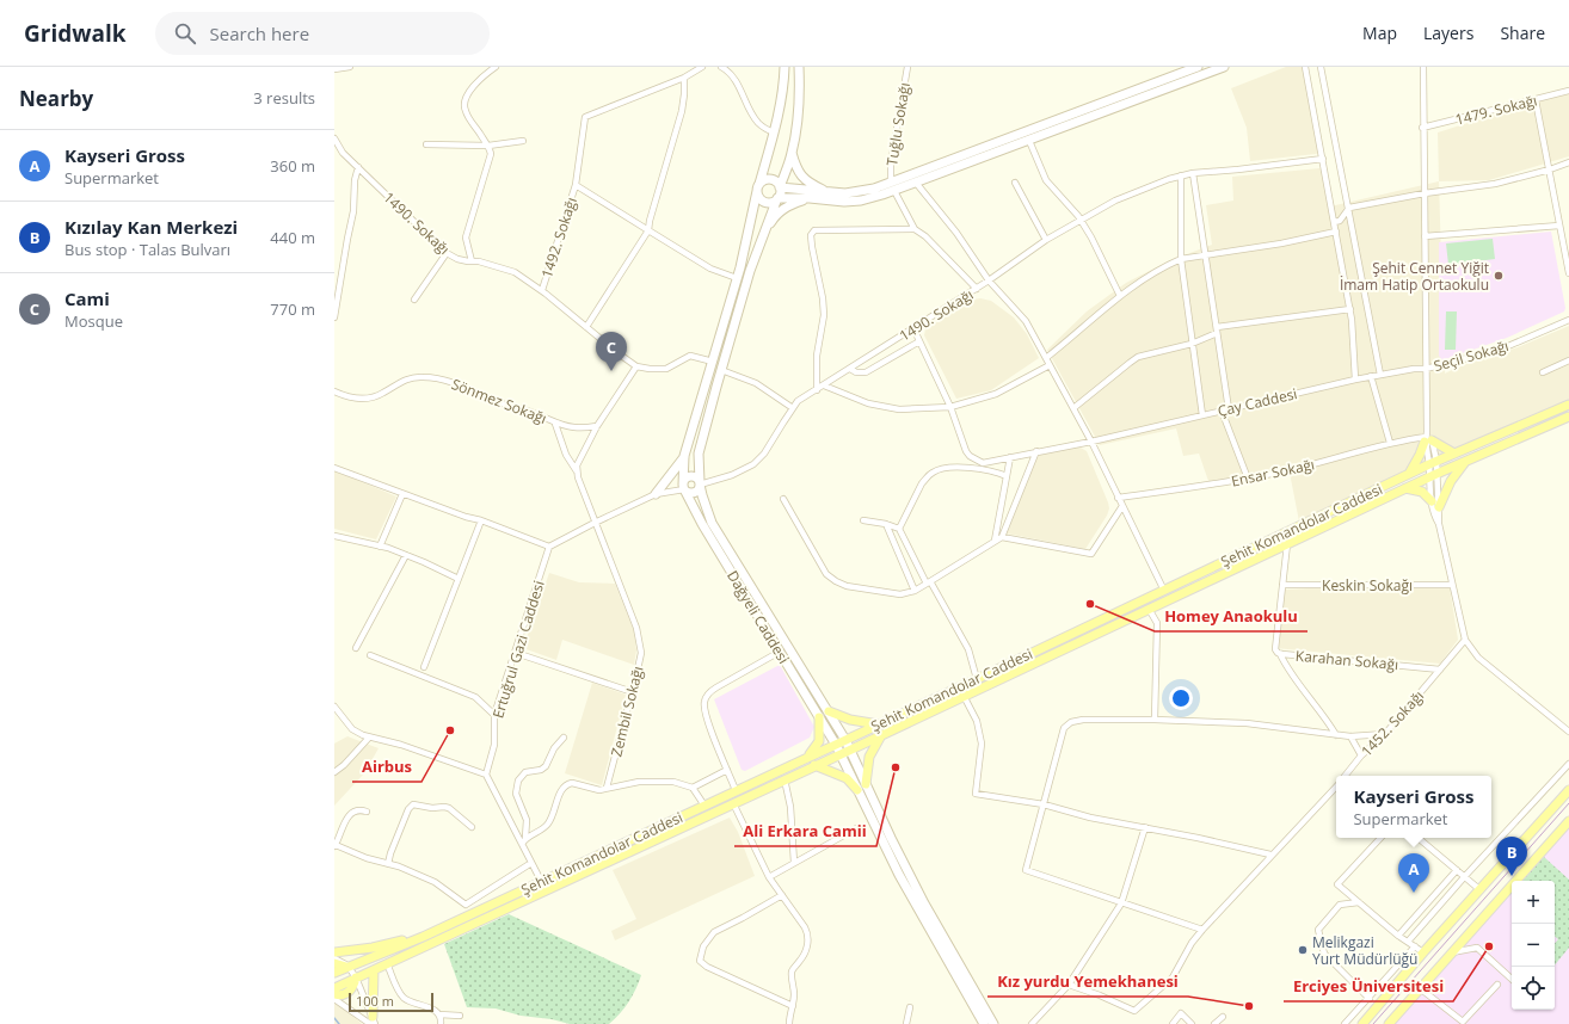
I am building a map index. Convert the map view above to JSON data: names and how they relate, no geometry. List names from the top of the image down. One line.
{"streets":{"main road":["Şehit Komandolar Caddesi"],"street":["1479. Sokağı","Tuğlu Sokağı","1490. Sokağı","1492. Sokağı","Seçil Sokağı","Sönmez Sokağı","Çay Caddesi","Ensar Sokağı","Keskin Sokağı","Dağyeli Caddesi","Ertuğrul Gazi Caddesi","Karahan Sokağı","Zembil Sokağı","1452. Sokağı"]},"crossings":[["1490. Sokağı","1492. Sokağı"],["1490. Sokağı","Çay Caddesi"],["1490. Sokağı","Dağyeli Caddesi"],["Seçil Sokağı","Çay Caddesi"],["Sönmez Sokağı","Zembil Sokağı"],["Şehit Komandolar Caddesi","Dağyeli Caddesi"],["Şehit Komandolar Caddesi","Karahan Sokağı"],["Keskin Sokağı","Karahan Sokağı"],["Karahan Sokağı","1452. Sokağı"]],"places":["Şehit Cennet Yiğit İmam Hatip Ortaokulu","Homey Anaokulu","Airbus","Ali Erkara Camii","Erciyes Üniversitesi","Melikgazi Yurt Müdürlüğü","Kız yurdu Yemekhanesi"],"scale_bar":"100 m","page":{"header":"Gridwalk","search":"Search here","nav":["Map","Layers","Share"],"heading":["Nearby","3 results"],"list":[{"mark":"A","name":"Kayseri Gross","note":"Supermarket","value":"360 m"},{"mark":"B","name":"Kızılay Kan Merkezi","note":"Bus stop · Talas Bulvarı","value":"440 m"},{"mark":"C","name":"Cami","note":"Mosque","value":"770 m"}],"pins":["C","B","A"],"popup":["Kayseri Gross","Supermarket"],"map_buttons":["+","−"],"scale":"100 m"}}
